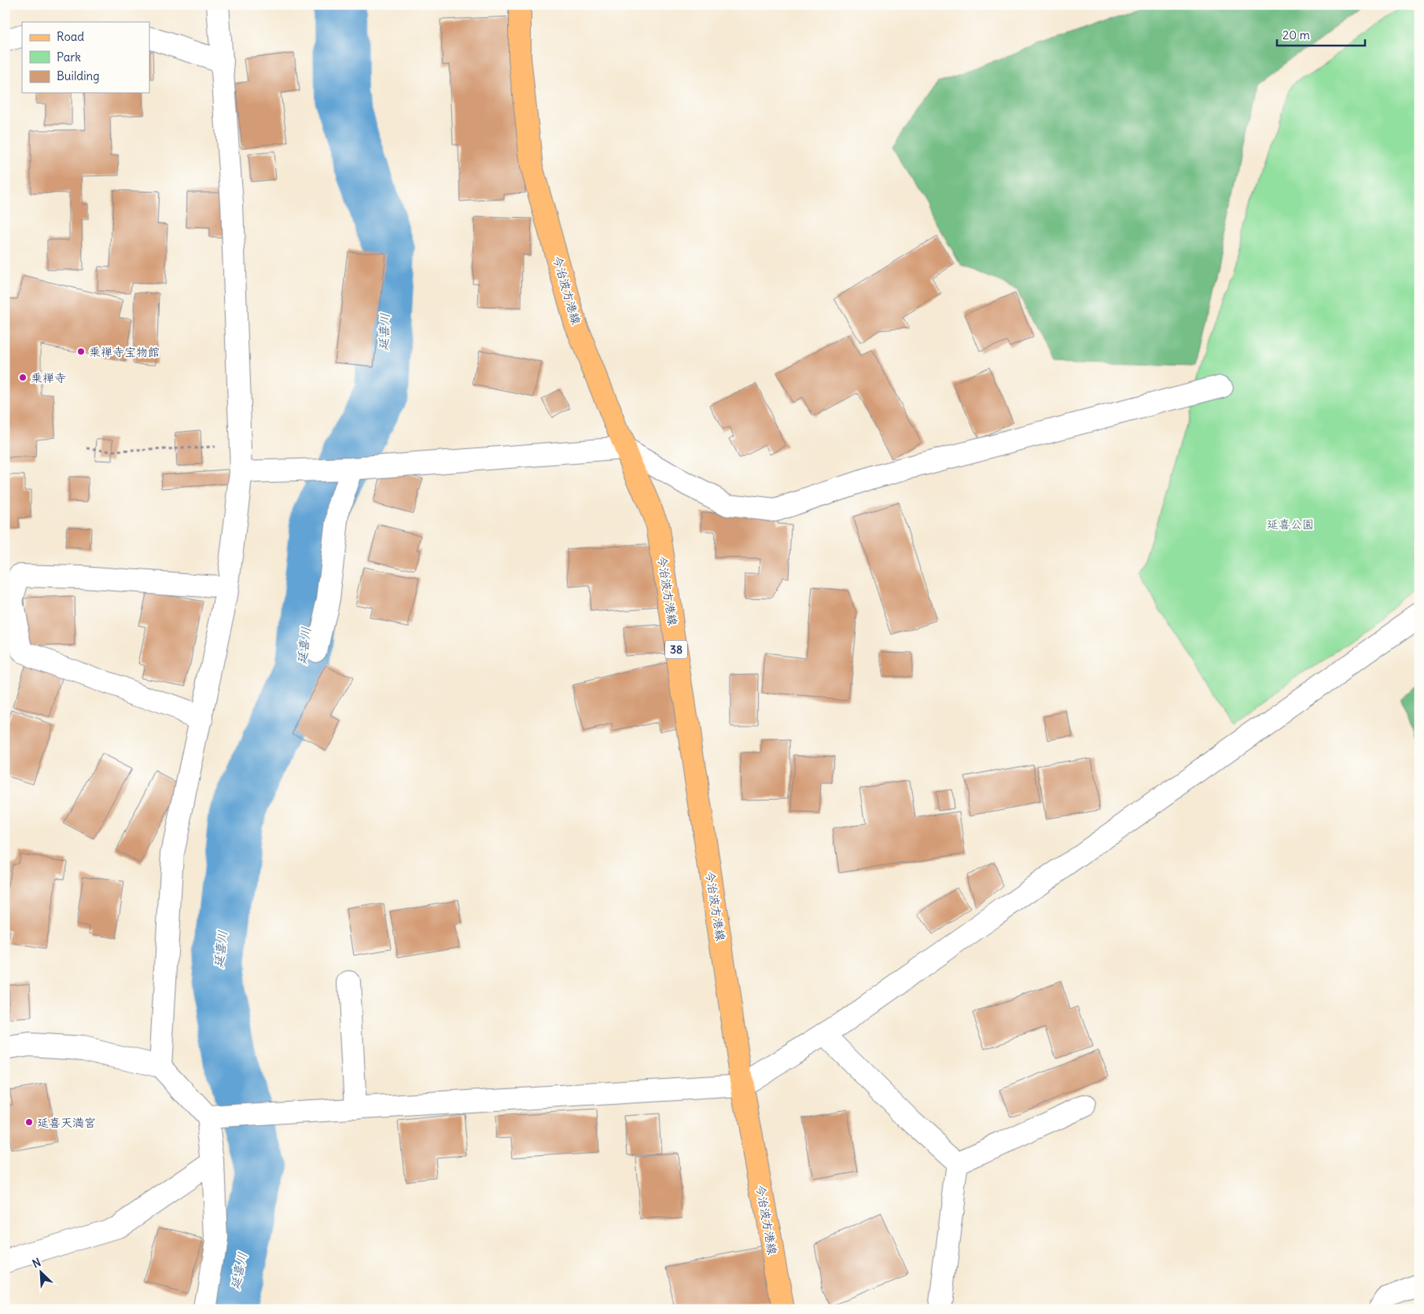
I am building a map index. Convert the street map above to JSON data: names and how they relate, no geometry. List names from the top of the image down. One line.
{"streets":{"main road":["今治波方港線","38"]},"water":["延喜川"],"parks":["延喜公園"],"places":["乗禅寺宝物館","乗禅寺","延喜天満宮"],"legend":["Road","Park","Building"],"scale_bar":"20 m","north":"top left"}
